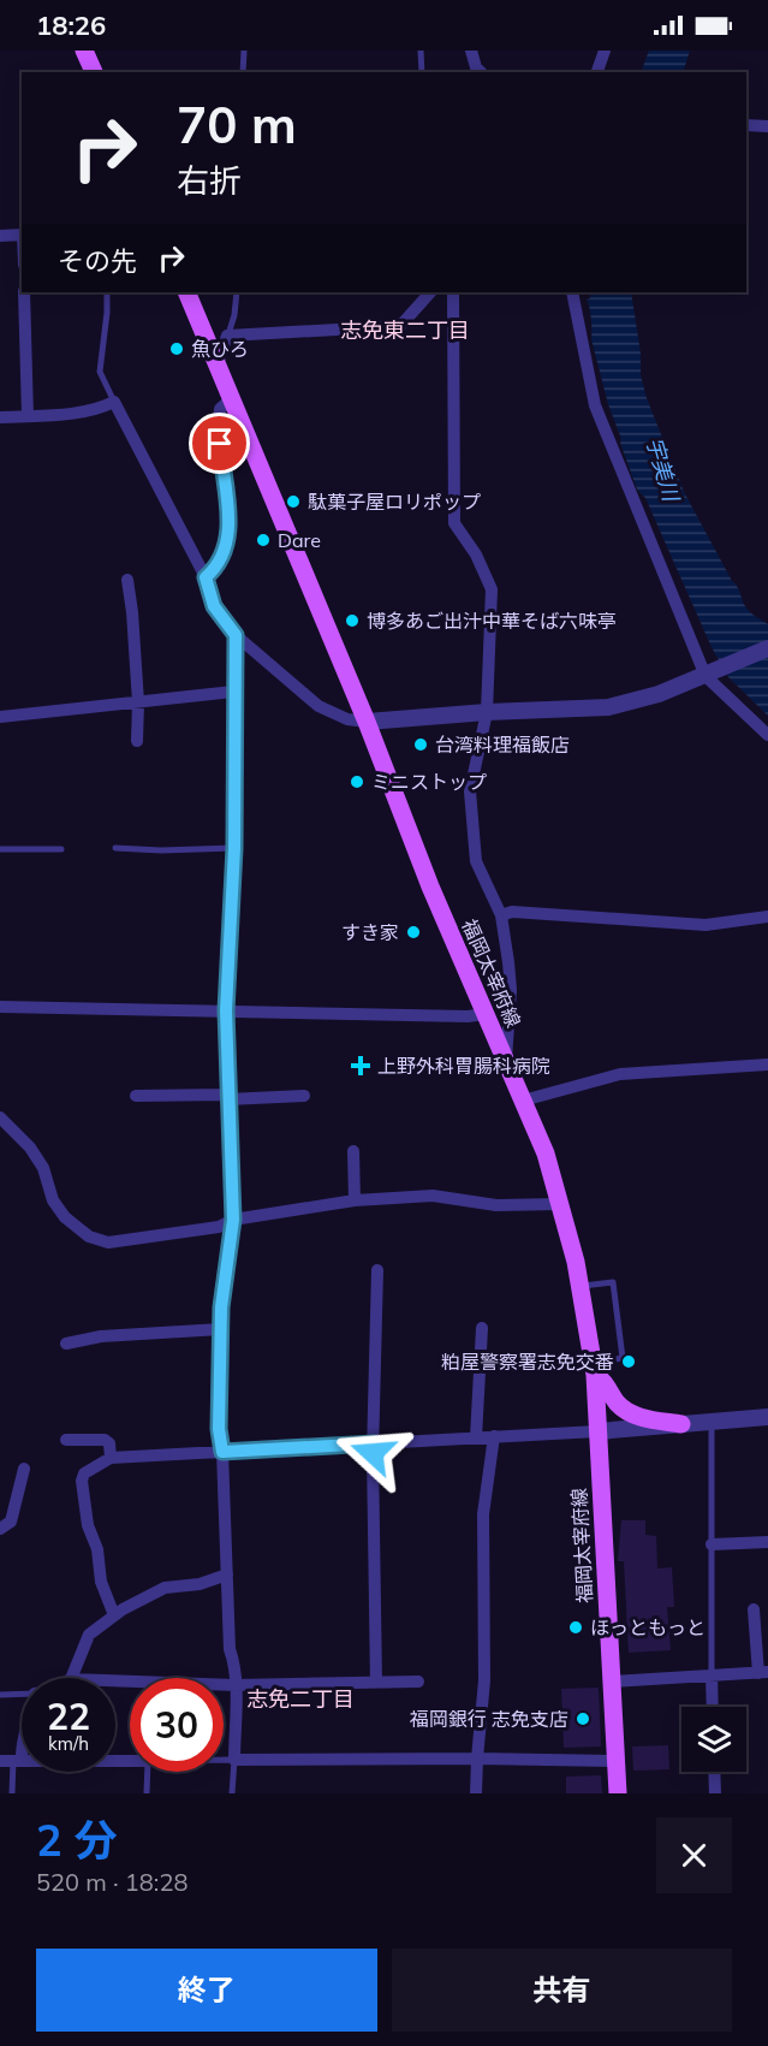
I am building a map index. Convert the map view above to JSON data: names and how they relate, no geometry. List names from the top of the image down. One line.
{"streets":{"main road":["福岡太宰府線"]},"districts":["志免東二丁目","志免二丁目"],"water":["宇美川"],"places":{"other":["魚ひろ","駄菓子屋ロリポップ","Dare","博多あご出汁中華そば六味亭","台湾料理福飯店","ミニストップ","すき家","粕屋警察署志免交番","ほっともっと","福岡銀行 志免支店"],"health":["上野外科胃腸科病院"]},"page":{"status":"18:26","turn":["70 m","右折"],"then":"その先","speed":"22 km/h","limit":"30","heading":["2 分","520 m · 18:28"],"buttons":["終了","共有"]}}
